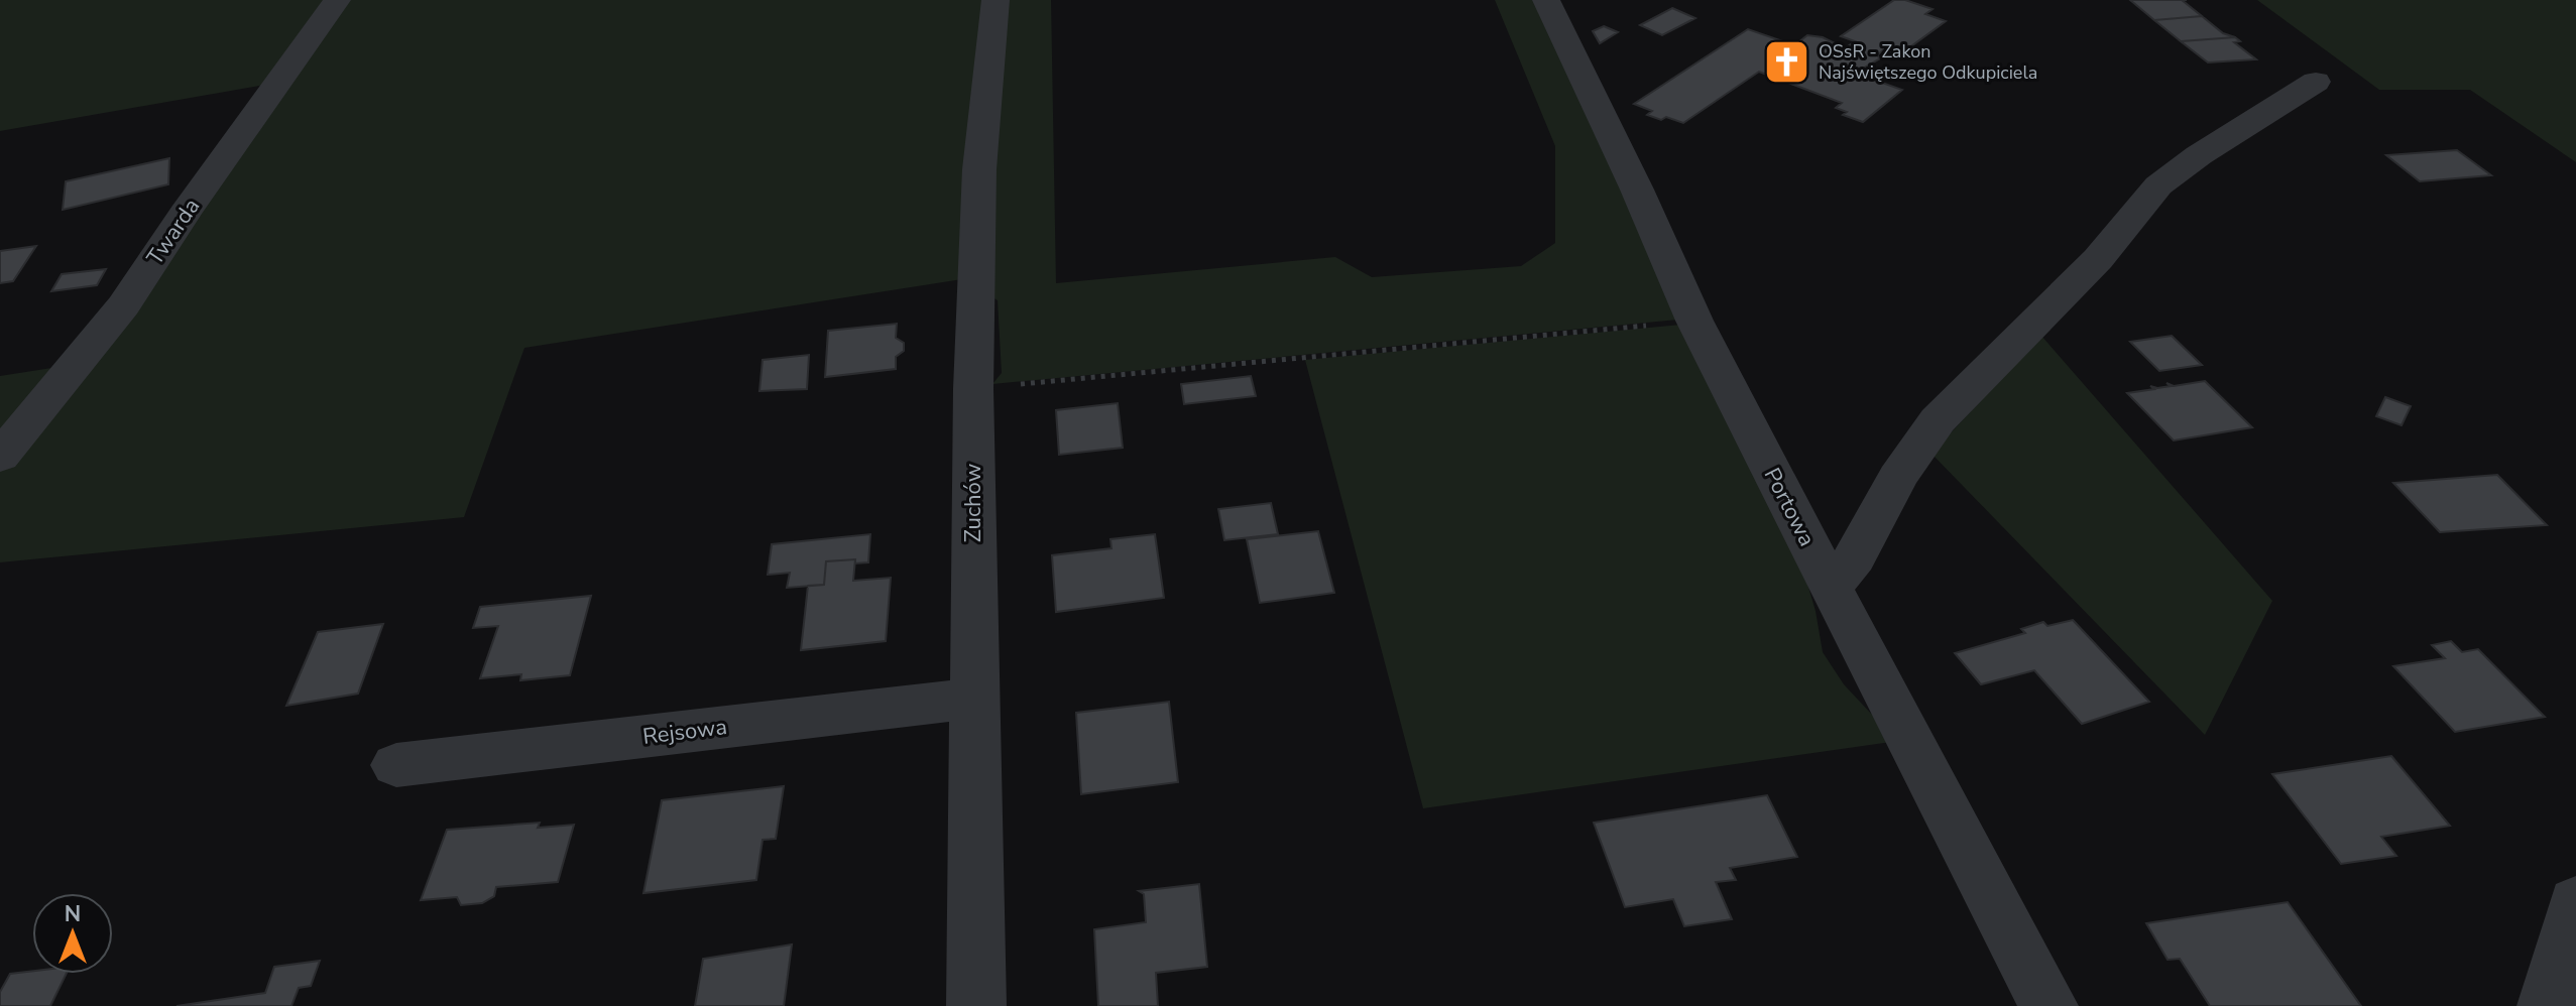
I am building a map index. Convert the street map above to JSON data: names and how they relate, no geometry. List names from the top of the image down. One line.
{"streets":{"street":["Twarda","Zuchów","Portowa","Rejsowa"]},"crossings":[["Zuchów","Rejsowa"]],"places":{"church":["OSsR - Zakon Najświętszego Odkupiciela"]},"north":"top"}
